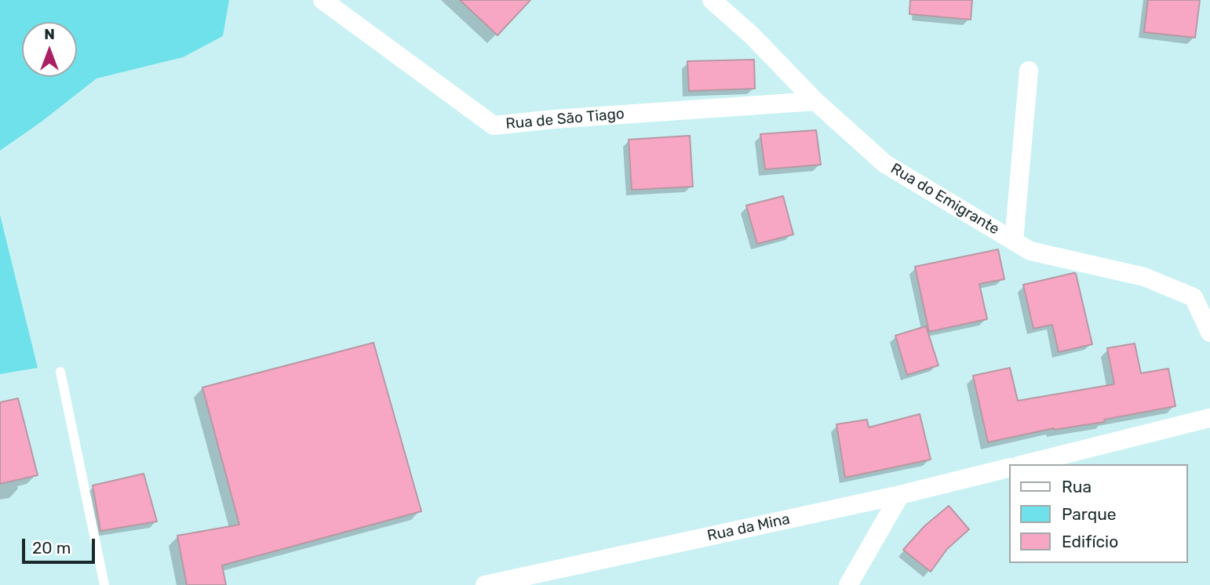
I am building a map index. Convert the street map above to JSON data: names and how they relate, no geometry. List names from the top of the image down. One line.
{"streets":{"street":["Rua de São Tiago","Rua do Emigrante","Rua da Mina"]},"crossings":[["Rua de São Tiago","Rua do Emigrante"]],"legend":["Rua","Parque","Edifício"],"scale_bar":"20 m","north":"top"}
